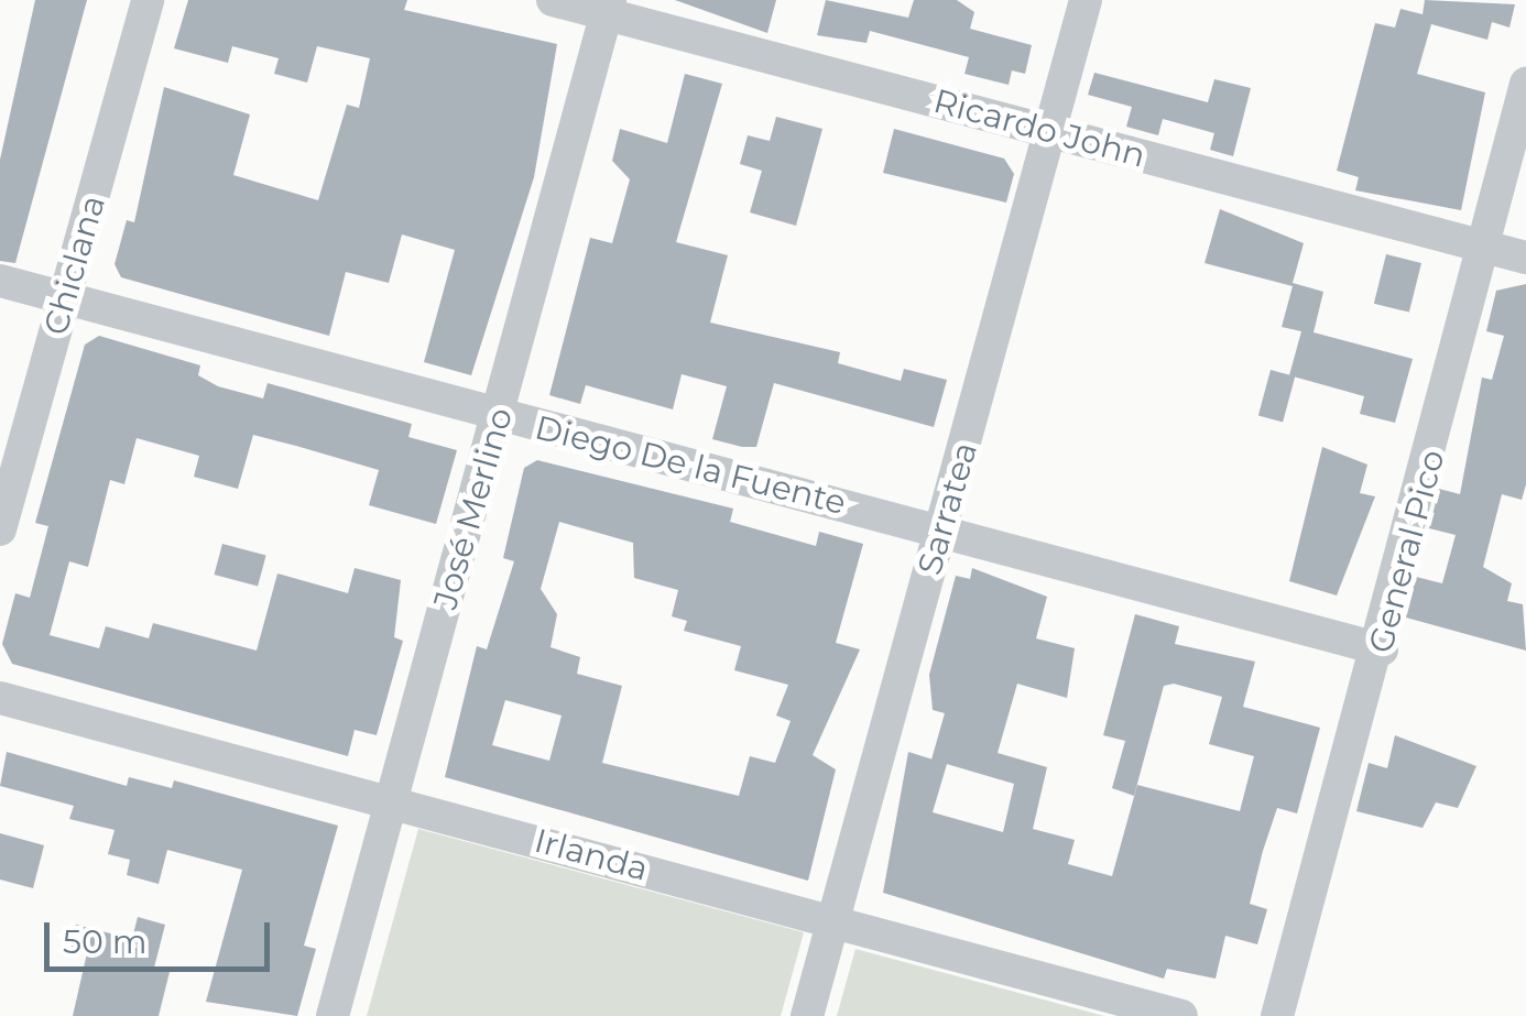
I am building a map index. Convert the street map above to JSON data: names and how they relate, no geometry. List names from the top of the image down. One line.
{"streets":{"street":["Ricardo John","Chiclana","Diego De la Fuente","José Merlino","Sarratea","General Pico","Irlanda"]},"crossings":[["Ricardo John","José Merlino"],["Ricardo John","Sarratea"],["Ricardo John","General Pico"],["Chiclana","Diego De la Fuente"],["Diego De la Fuente","José Merlino"],["Diego De la Fuente","Sarratea"],["Diego De la Fuente","General Pico"],["José Merlino","Irlanda"],["Sarratea","Irlanda"]],"scale_bar":"50 m"}
